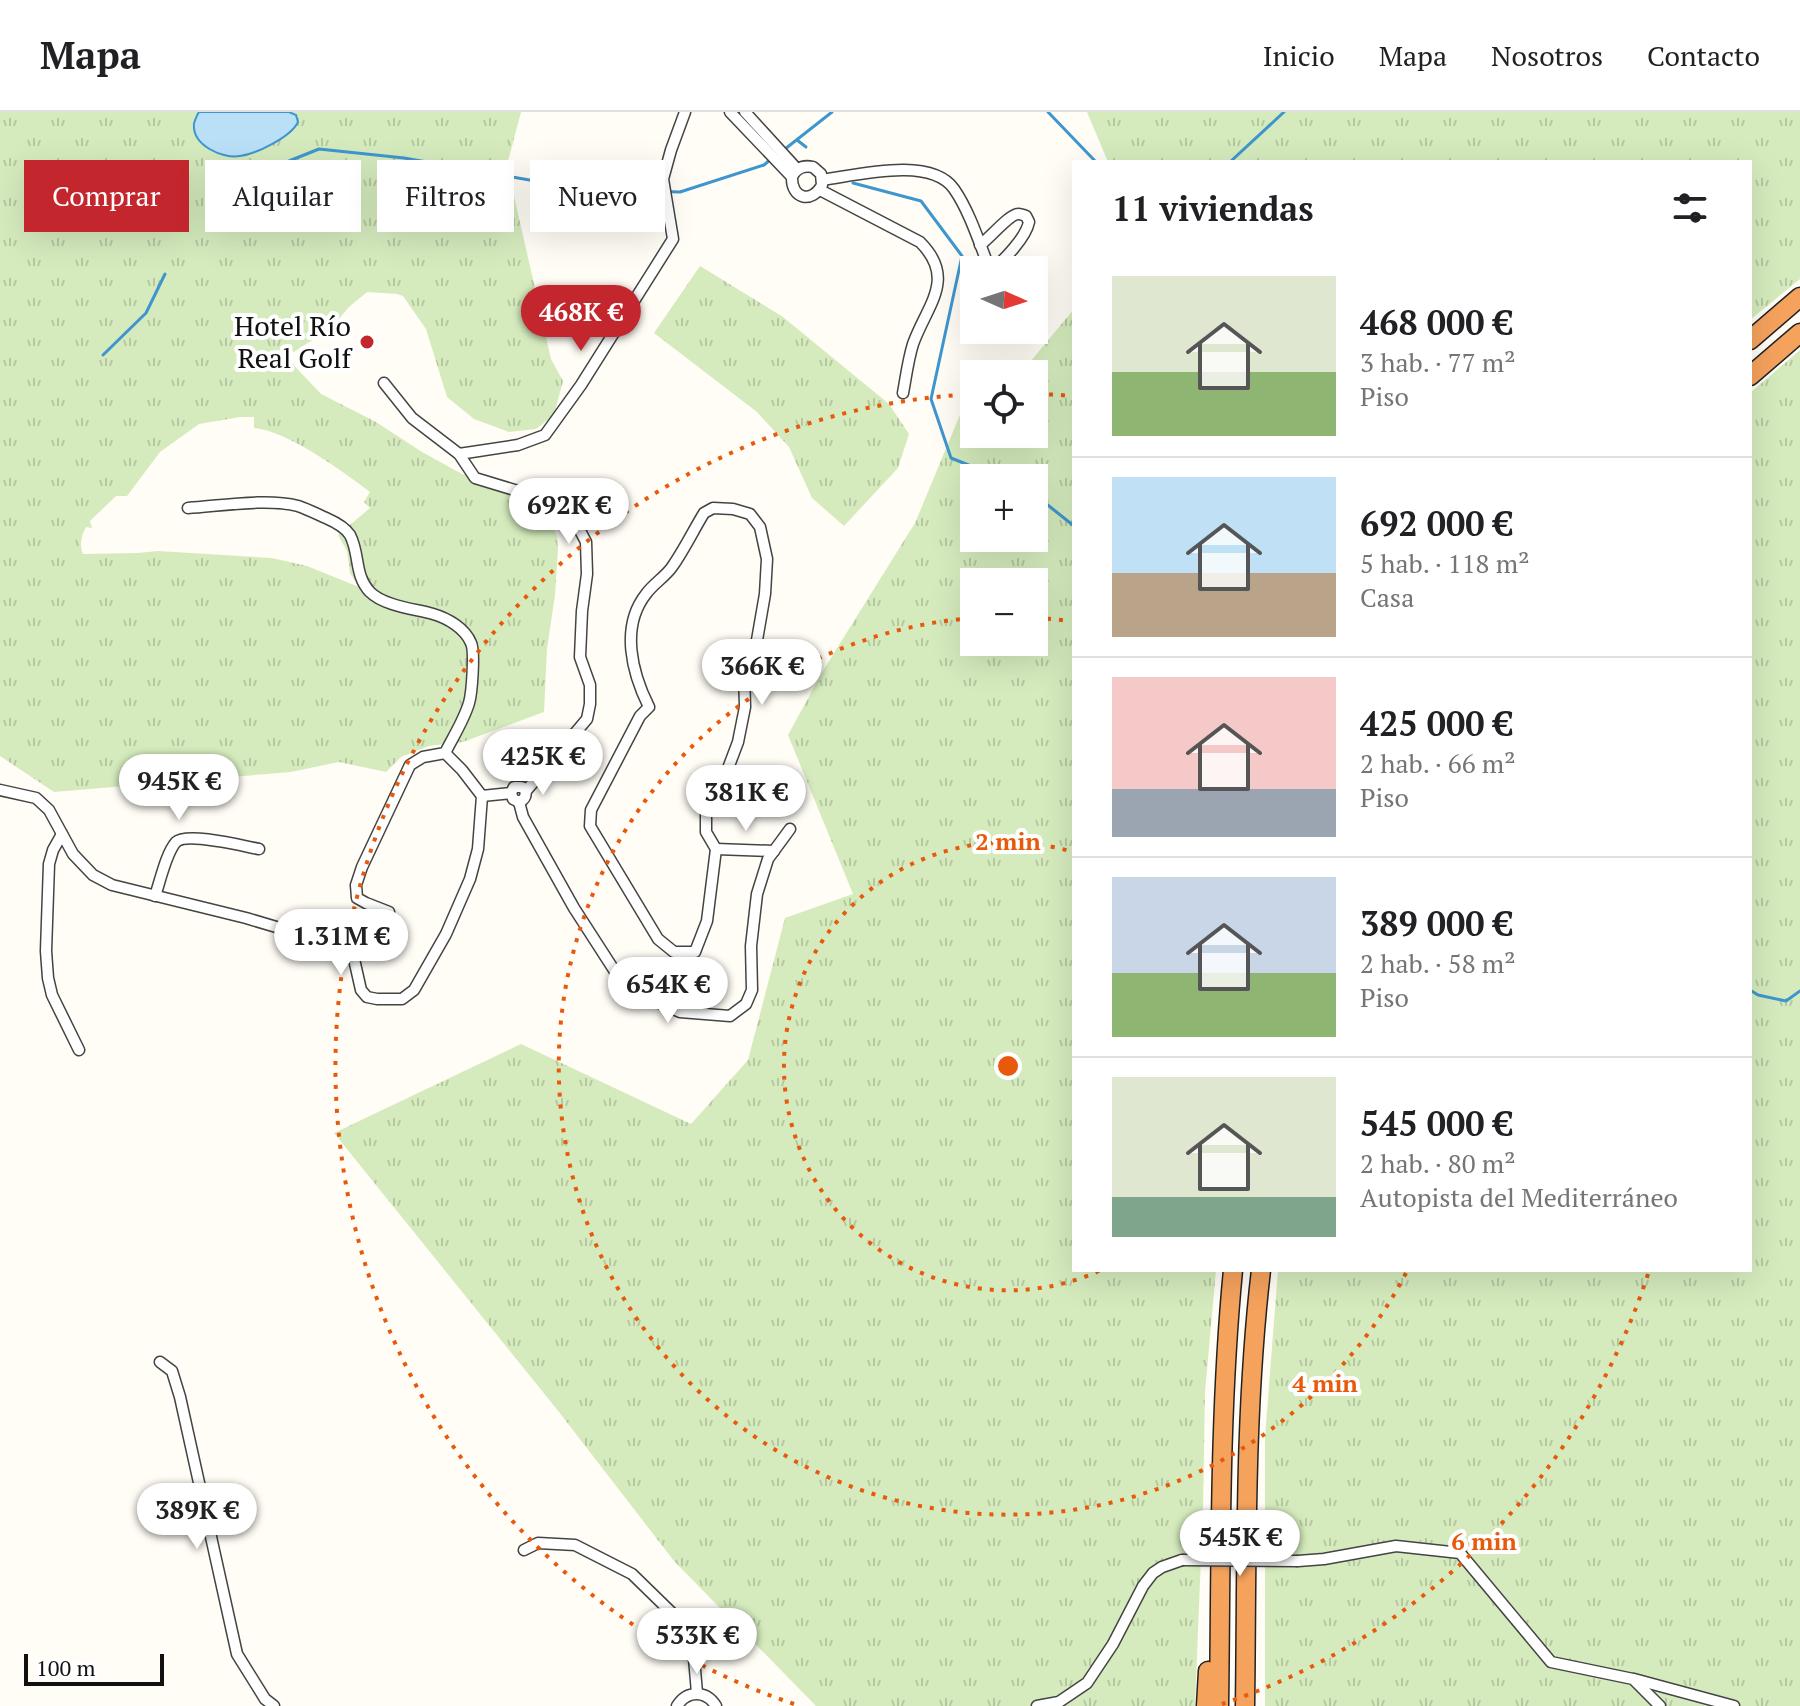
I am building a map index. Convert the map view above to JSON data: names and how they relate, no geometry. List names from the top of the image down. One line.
{"places":["Hotel Río Real Golf"],"scale_bar":"100 m","north":"right","page":{"header":"Mapa","nav":["Inicio","Mapa","Nosotros","Contacto"],"chip":["Comprar","Alquilar","Filtros","Nuevo"],"heading":"11 viviendas","map_buttons":["+","−"],"list":[{"name":"468 000 €","note":"3 hab. · 77 m² · Piso"},{"name":"692 000 €","note":"5 hab. · 118 m² · Casa"},{"name":"425 000 €","note":"2 hab. · 66 m² · Piso"},{"name":"389 000 €","note":"2 hab. · 58 m² · Piso"},{"name":"545 000 €","note":"2 hab. · 80 m² · Autopista del Mediterráneo"}],"price":["468K €","692K €","366K €","425K €","945K €","381K €","1.31M €","654K €","389K €","545K €","533K €"],"scale":"100 m"},"rings":["2 min","4 min","6 min"]}
